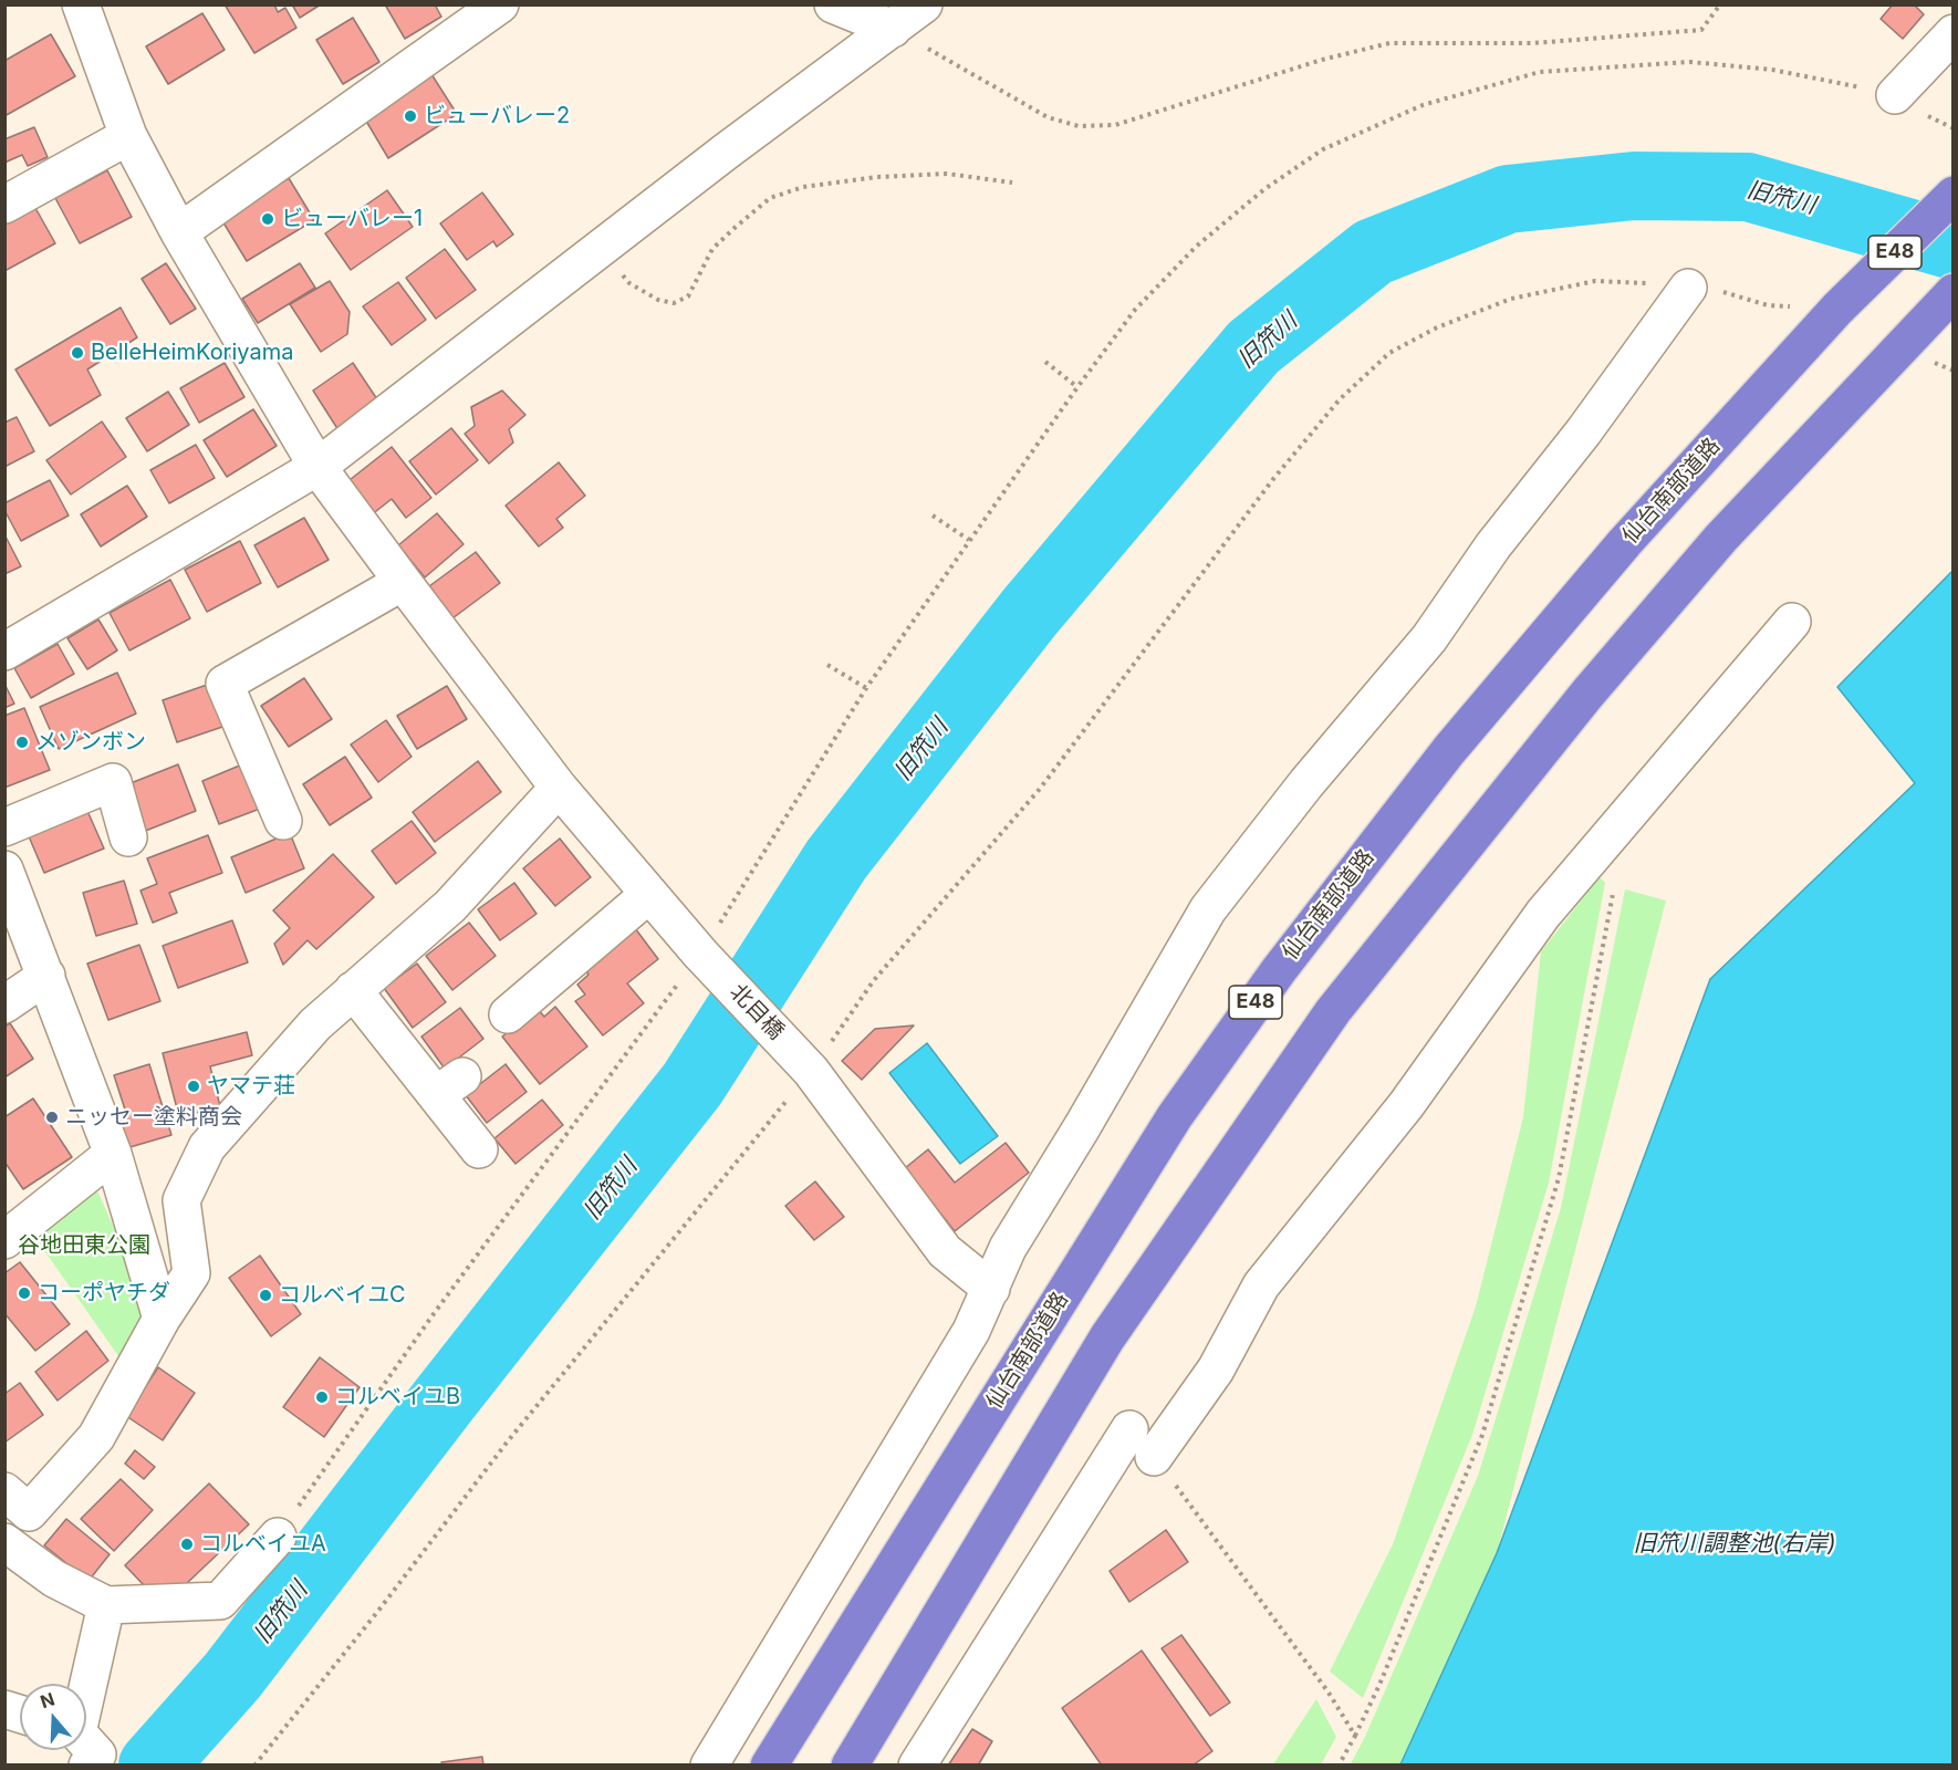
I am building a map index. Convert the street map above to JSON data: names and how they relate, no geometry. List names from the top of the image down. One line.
{"streets":{"highway":["E48","仙台南部道路"],"street":["北目橋"]},"water":["旧笊川","旧笊川調整池(右岸)"],"parks":["谷地田東公園"],"places":["ビューバレー2","ビューバレー1","BelleHeimKoriyama","メゾンボン","ヤマテ荘","ニッセー塗料商会","コーポヤチダ","コルベイユC","コルベイユB","コルベイユA"],"north":"top"}
